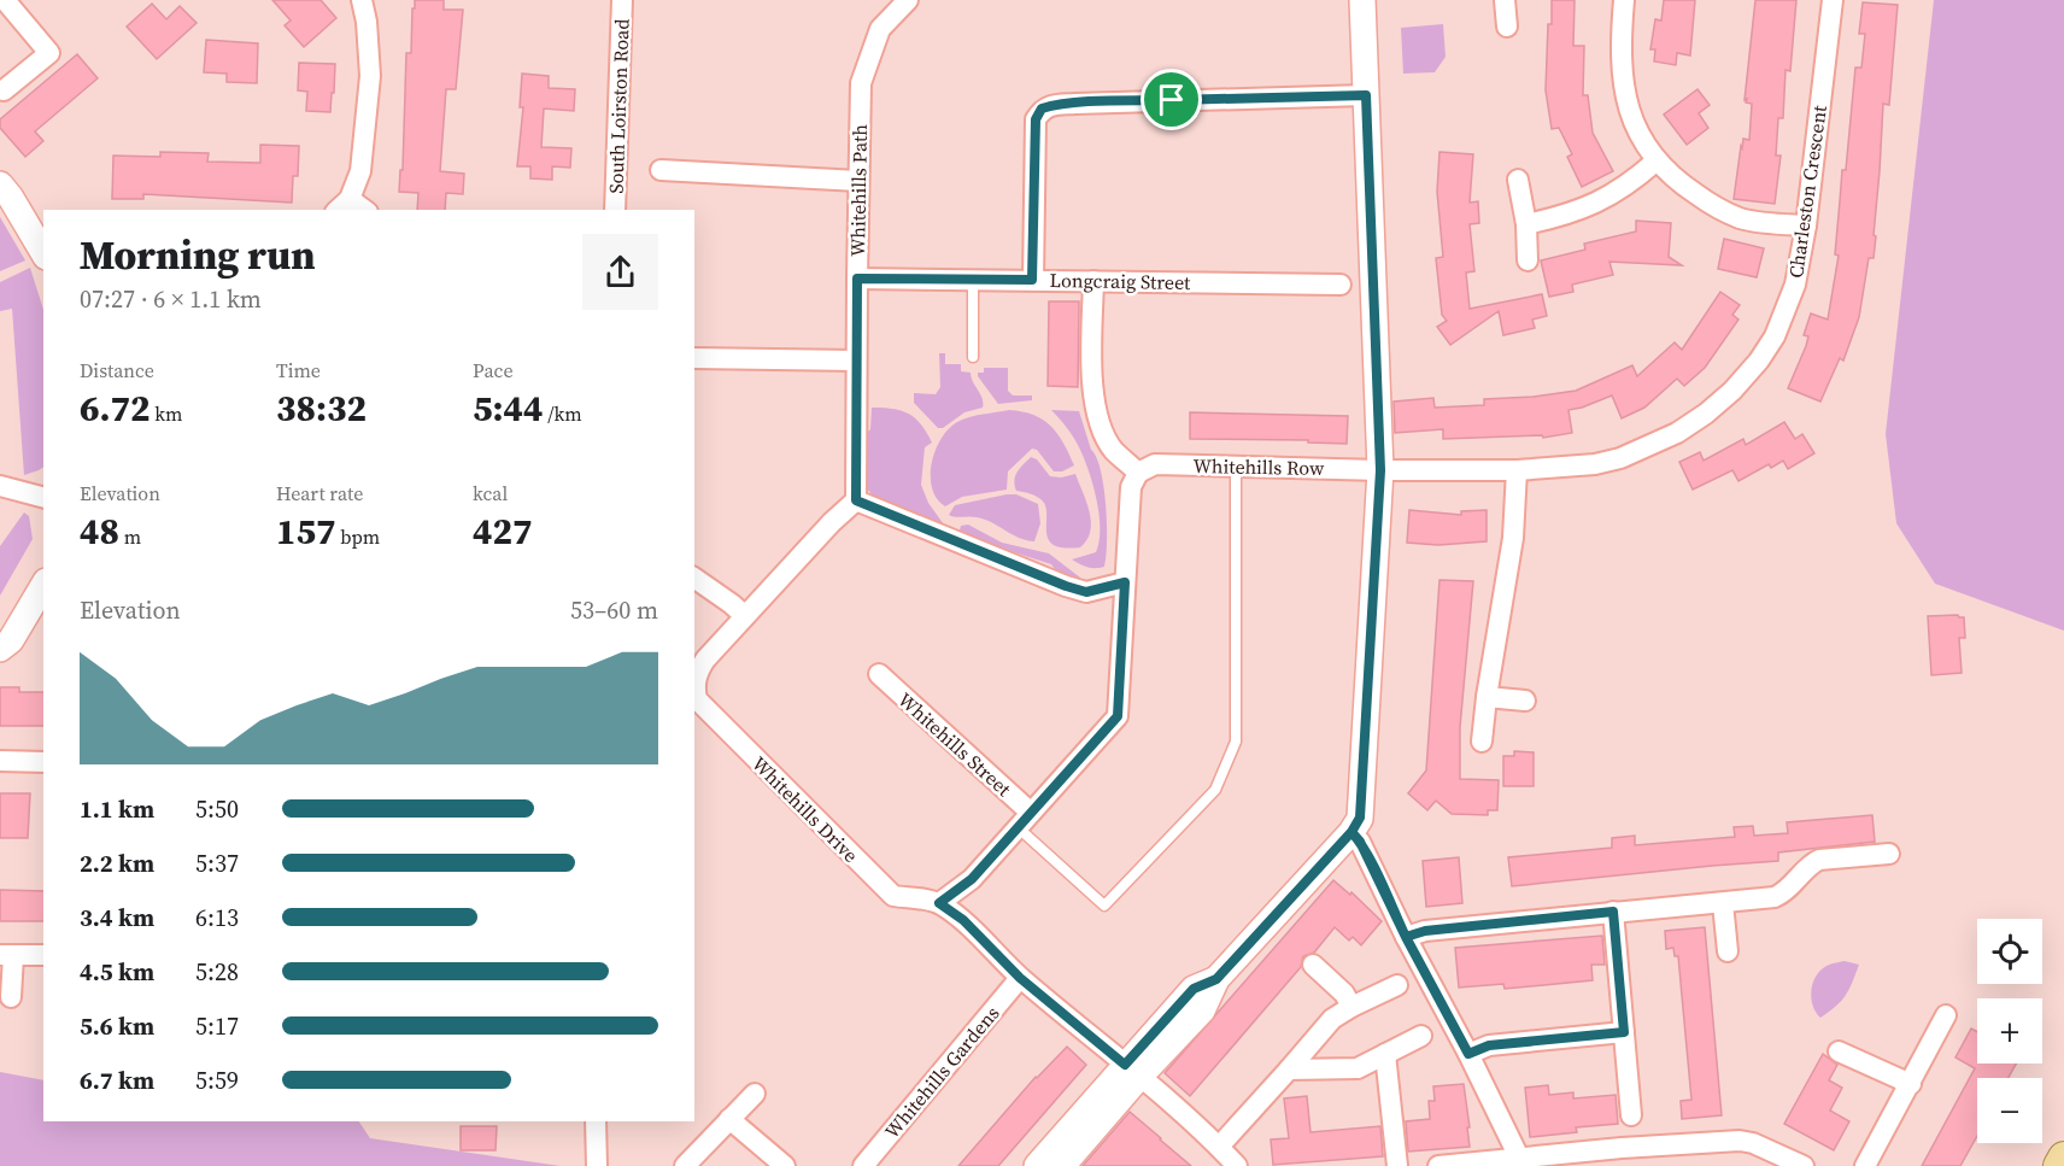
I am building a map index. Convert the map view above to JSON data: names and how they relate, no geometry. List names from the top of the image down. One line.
{"streets":{"street":["South Loirston Road","Whitehills Path","Charleston Crescent","Longcraig Street","Whitehills Row","Whitehills Street","Whitehills Drive","Whitehills Gardens"]},"crossings":[["Whitehills Path","Longcraig Street"],["Whitehills Path","Whitehills Drive"],["Charleston Crescent","Whitehills Row"],["Whitehills Drive","Whitehills Gardens"]],"page":{"heading":["Morning run","07:27 · 6 × 1.1 km"],"stats":[["Distance","6.72 km"],["Time","38:32"],["Pace","5:44 /km"],["Elevation","48 m"],["Heart rate","157 bpm"],["kcal","427"]],"chart":["Elevation","53–60 m"],"list":[{"name":"1.1 km","note":"5:50"},{"name":"2.2 km","note":"5:37"},{"name":"3.4 km","note":"6:13"},{"name":"4.5 km","note":"5:28"},{"name":"5.6 km","note":"5:17"},{"name":"6.7 km","note":"5:59"}],"map_buttons":["+","−"]}}
